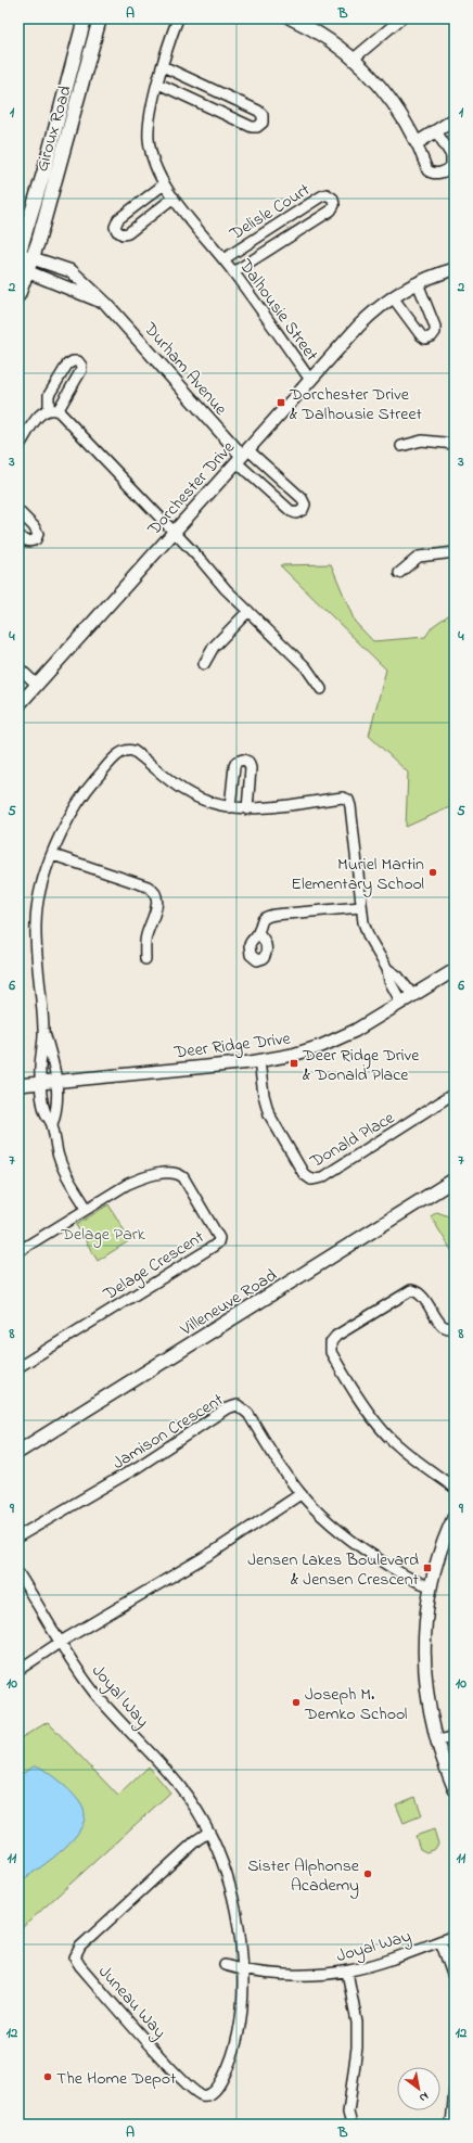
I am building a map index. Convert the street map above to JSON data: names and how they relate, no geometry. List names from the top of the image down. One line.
{"streets":{"main road":["Giroux Road","Villeneuve Road"],"street":["Delisle Court","Dalhousie Street","Durham Avenue","Dorchester Drive","Deer Ridge Drive","Donald Place","Delage Crescent","Jamison Crescent","Joyal Way","Juneau Way"]},"crossings":[["Giroux Road","Durham Avenue"],["Delisle Court","Dalhousie Street"],["Dalhousie Street","Dorchester Drive"],["Durham Avenue","Dorchester Drive"],["Deer Ridge Drive","Donald Place"],["Joyal Way","Juneau Way"]],"parks":["Delage Park"],"places":{"transit":["Dorchester Drive & Dalhousie Street","Deer Ridge Drive & Donald Place","Jensen Lakes Boulevard & Jensen Crescent"],"other":["Muriel Martin Elementary School","Joseph M. Demko School","Sister Alphonse Academy","The Home Depot"]},"north":"bottom right","grid":{"columns":["A","B"],"rows":["1","2","3","4","5","6","7","8","9","10","11","12"]}}
